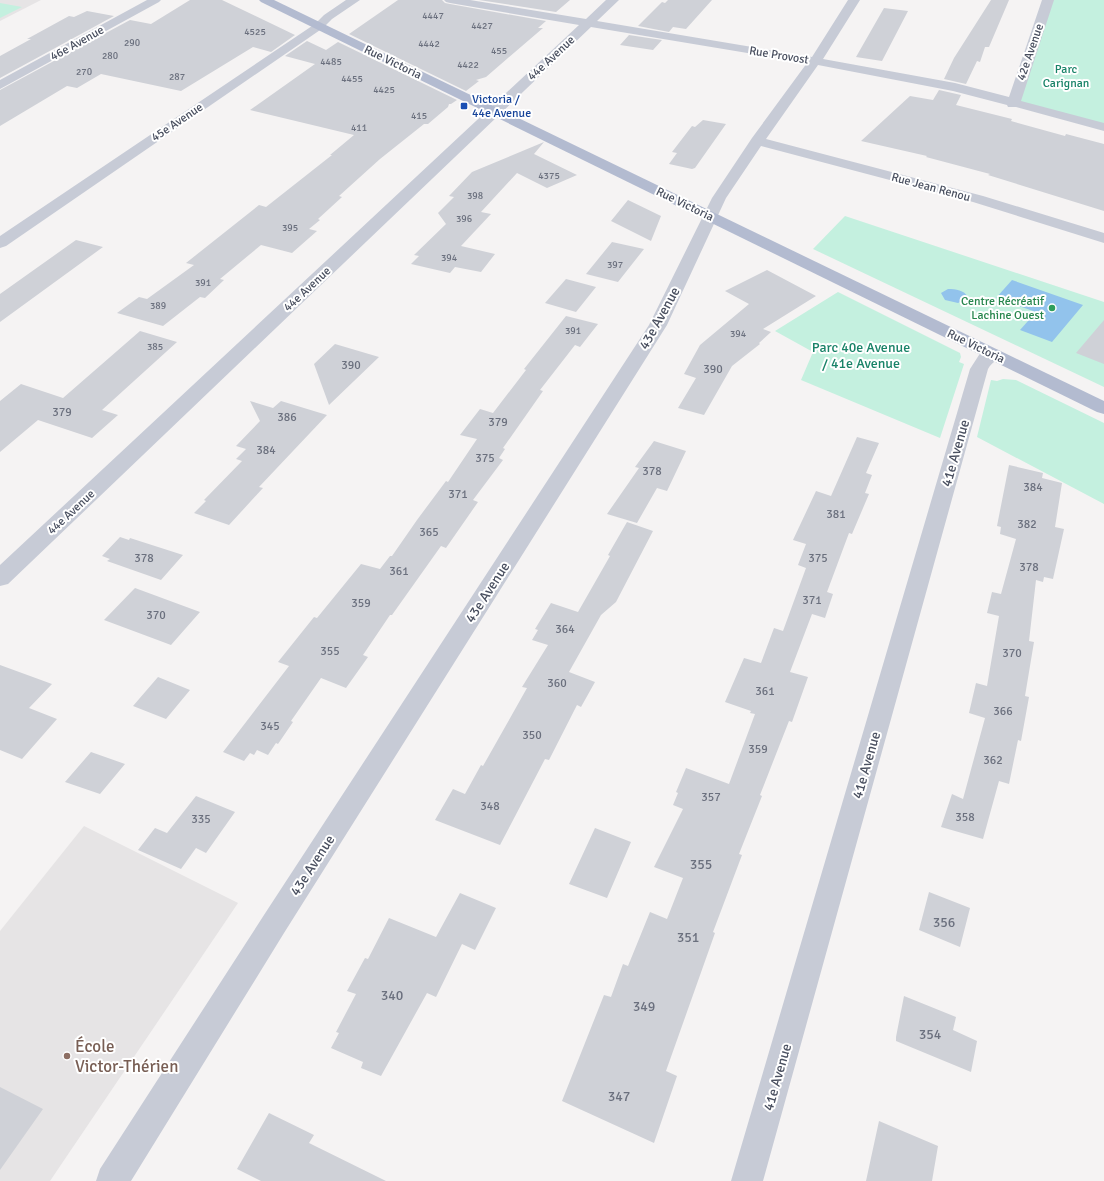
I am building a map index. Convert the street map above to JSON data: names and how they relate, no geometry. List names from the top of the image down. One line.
{"streets":{"main road":["Rue Victoria"],"street":["46e Avenue","42e Avenue","Rue Provost","44e Avenue","45e Avenue","Rue Jean Renou","43e Avenue","41e Avenue"]},"crossings":[["42e Avenue","Rue Provost"],["Rue Provost","44e Avenue"],["Rue Provost","43e Avenue"],["44e Avenue","Rue Victoria"],["Rue Victoria","45e Avenue"],["Rue Victoria","43e Avenue"],["Rue Victoria","41e Avenue"],["Rue Jean Renou","43e Avenue"]],"parks":["Parc Carignan","Parc 40e Avenue / 41e Avenue"],"places":{"transit":["Victoria / 44e Avenue"],"other":["Centre Récréatif Lachine Ouest","École Victor-Thérien"]},"house_numbers":["4447","4427","4525","290","4442","455","280","4485","4422","270","287","4455","4425","415","411","4375","398","396","395","394","397","391","389","391","394","385","390","390","379","386","379","384","375","378","384","371","381","382","365","378","375","378","361","371","359","370","364","355","370","360","361","366","345","350","359","362","357","348","358","335","355","356","351","340","349","354","347"]}
